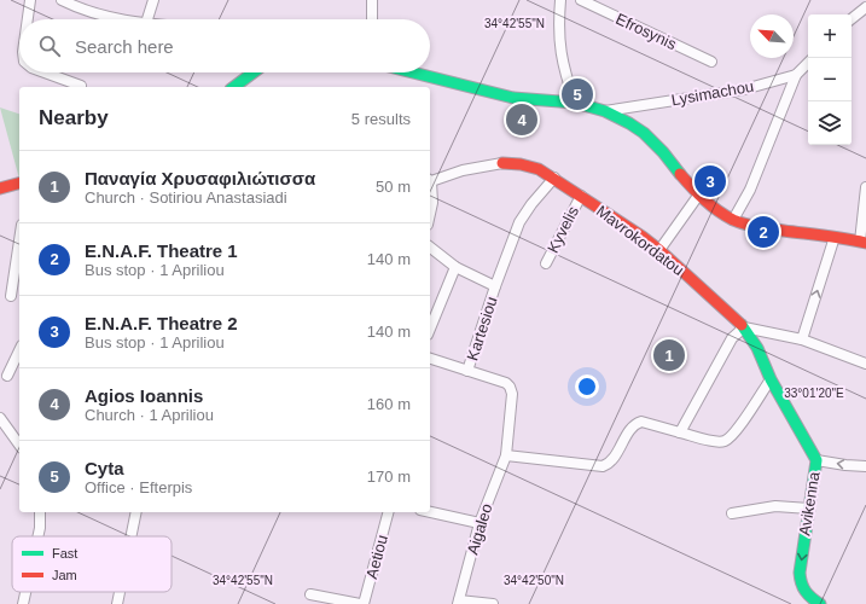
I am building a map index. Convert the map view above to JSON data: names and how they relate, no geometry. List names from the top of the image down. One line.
{"streets":{"street":["Efrosynis","Lysimachou","Kyvelis","Mavrokordatou","Kartesiou","Avikenna","Aigaleo","Aetiou"]},"crossings":[["Kyvelis","Mavrokordatou"],["Mavrokordatou","Kartesiou"],["Mavrokordatou","Avikenna"],["Kartesiou","Aigaleo"]],"legend":["Fast","Jam"],"north":"top left","page":{"map_buttons":["+","−"],"search":"Search here","pins":["5","4","3","2","1"],"heading":["Nearby","5 results"],"list":[{"mark":"1","name":"Παναγία Χρυσαφιλιώτισσα","note":"Church · Sotiriou Anastasiadi","value":"50 m"},{"mark":"2","name":"E.N.A.F. Theatre 1","note":"Bus stop · 1 Apriliou","value":"140 m"},{"mark":"3","name":"E.N.A.F. Theatre 2","note":"Bus stop · 1 Apriliou","value":"140 m"},{"mark":"4","name":"Agios Ioannis","note":"Church · 1 Apriliou","value":"160 m"},{"mark":"5","name":"Cyta","note":"Office · Efterpis","value":"170 m"}]},"coordinates":["34°42'55\"N","33°01'20\"E","34°42'50\"N"]}
